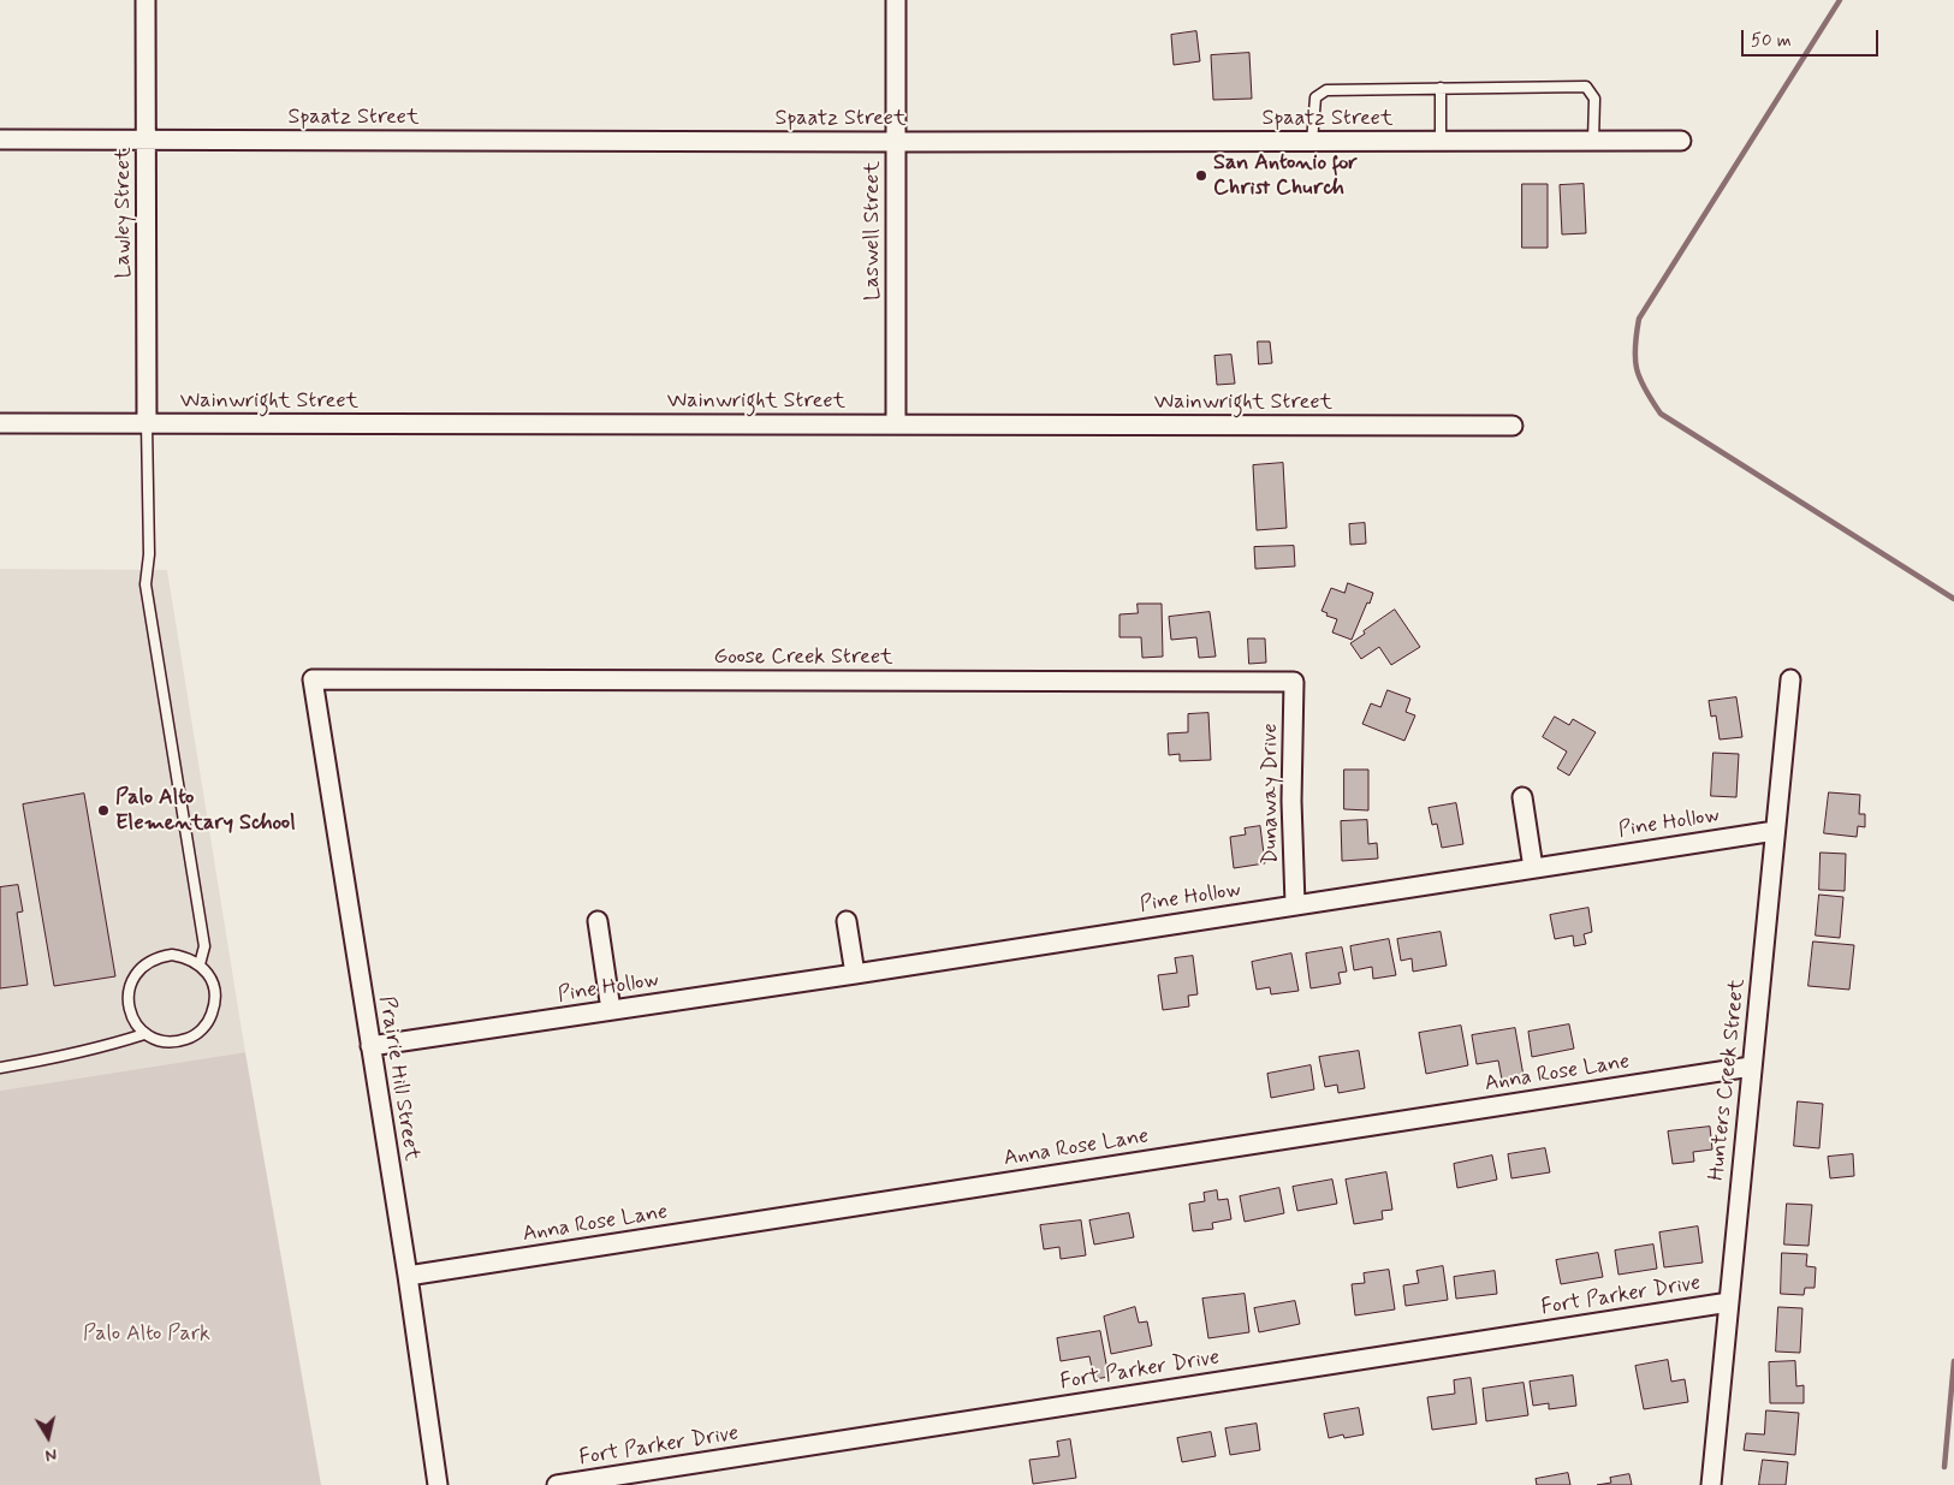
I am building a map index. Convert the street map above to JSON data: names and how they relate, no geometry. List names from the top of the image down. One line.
{"streets":{"street":["Spaatz Street","Lawley Street","Laswell Street","Wainwright Street","Goose Creek Street","Dunaway Drive","Pine Hollow","Anna Rose Lane","Prairie Hill Street","Hunters Creek Street","Fort Parker Drive"]},"crossings":[["Spaatz Street","Lawley Street"],["Spaatz Street","Laswell Street"],["Lawley Street","Wainwright Street"],["Laswell Street","Wainwright Street"],["Goose Creek Street","Dunaway Drive"],["Goose Creek Street","Prairie Hill Street"],["Dunaway Drive","Pine Hollow"],["Pine Hollow","Prairie Hill Street"],["Pine Hollow","Hunters Creek Street"],["Anna Rose Lane","Prairie Hill Street"],["Anna Rose Lane","Hunters Creek Street"],["Hunters Creek Street","Fort Parker Drive"]],"parks":["Palo Alto Park"],"places":["San Antonio for Christ Church","Palo Alto Elementary School"],"scale_bar":"50 m","north":"bottom"}
